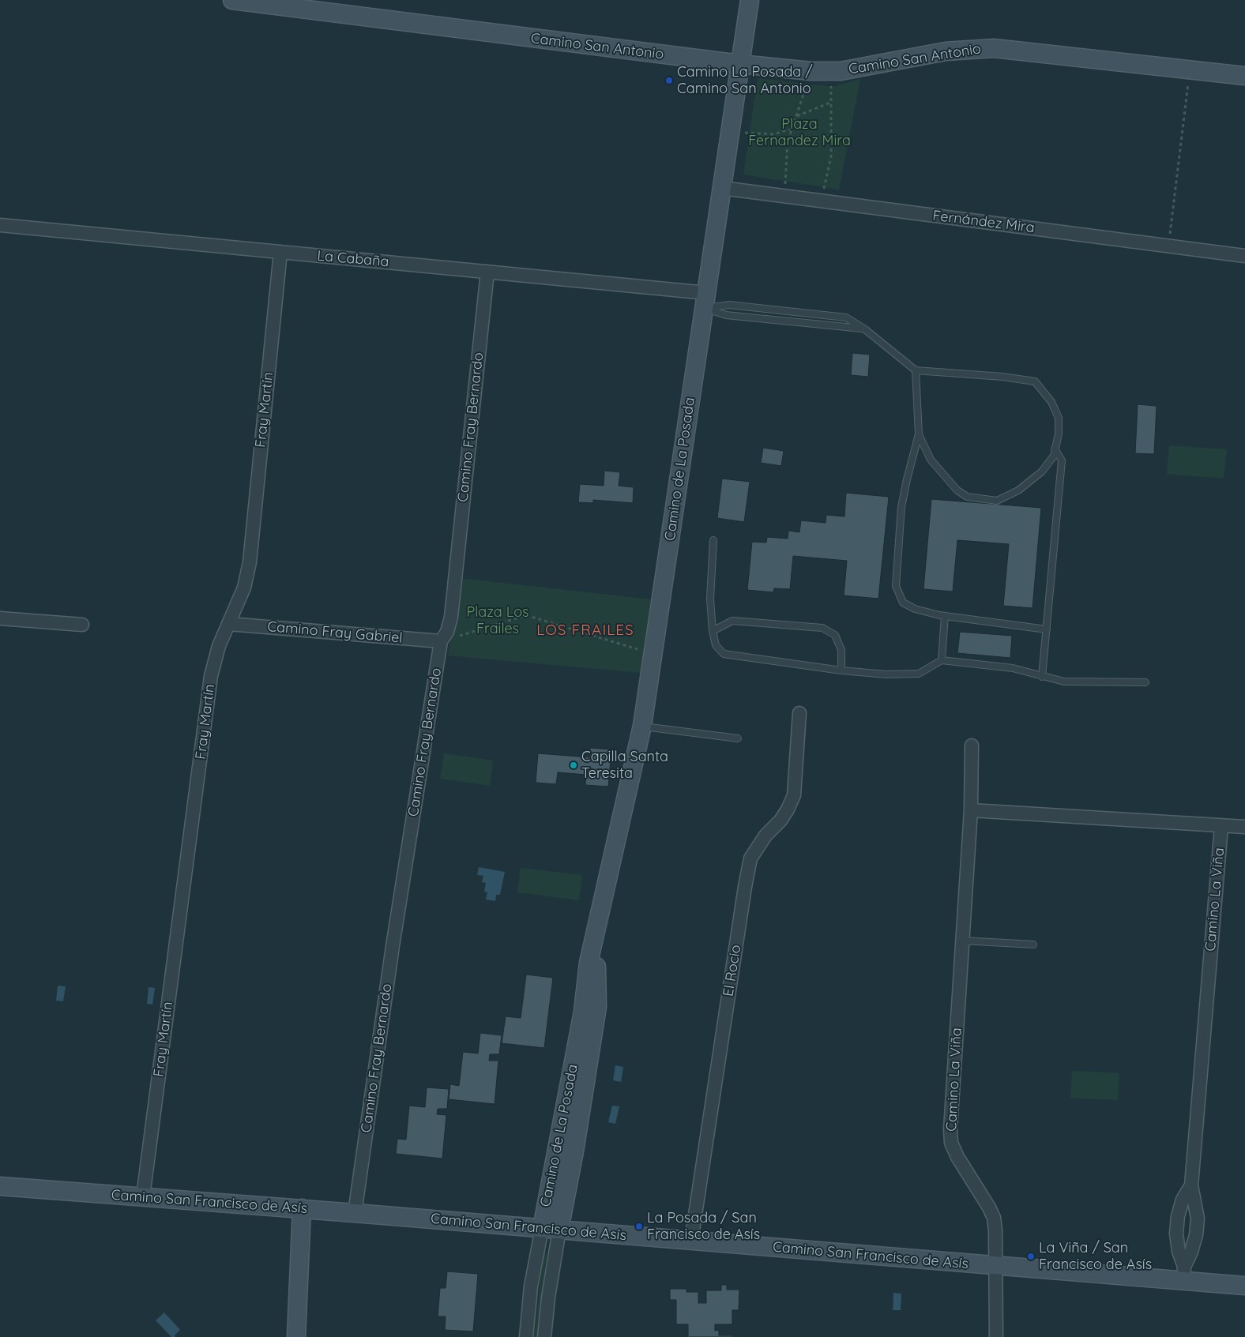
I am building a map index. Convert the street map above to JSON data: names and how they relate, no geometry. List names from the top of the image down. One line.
{"streets":{"street":["Camino San Antonio","Fernández Mira","La Cabaña","Fray Martín","Camino Fray Bernardo","Camino de La Posada","Camino Fray Gabriel","Camino La Viña","El Rocio","Camino San Francisco de Asís"]},"crossings":[["Camino San Antonio","Camino de La Posada"],["Fernández Mira","Camino de La Posada"],["La Cabaña","Fray Martín"],["La Cabaña","Camino Fray Bernardo"],["La Cabaña","Camino de La Posada"],["Fray Martín","Camino Fray Gabriel"],["Fray Martín","Camino San Francisco de Asís"],["Camino Fray Bernardo","Camino Fray Gabriel"],["Camino Fray Bernardo","Camino San Francisco de Asís"],["Camino de La Posada","Camino San Francisco de Asís"],["Camino La Viña","Camino San Francisco de Asís"],["El Rocio","Camino San Francisco de Asís"]],"districts":["LOS FRAILES"],"parks":["Plaza Fernandez Mira","Plaza Los Frailes"],"places":["Camino La Posada / Camino San Antonio","Capilla Santa Teresita","La Posada / San Francisco de Asís","La Viña / San Francisco de Asís"]}
